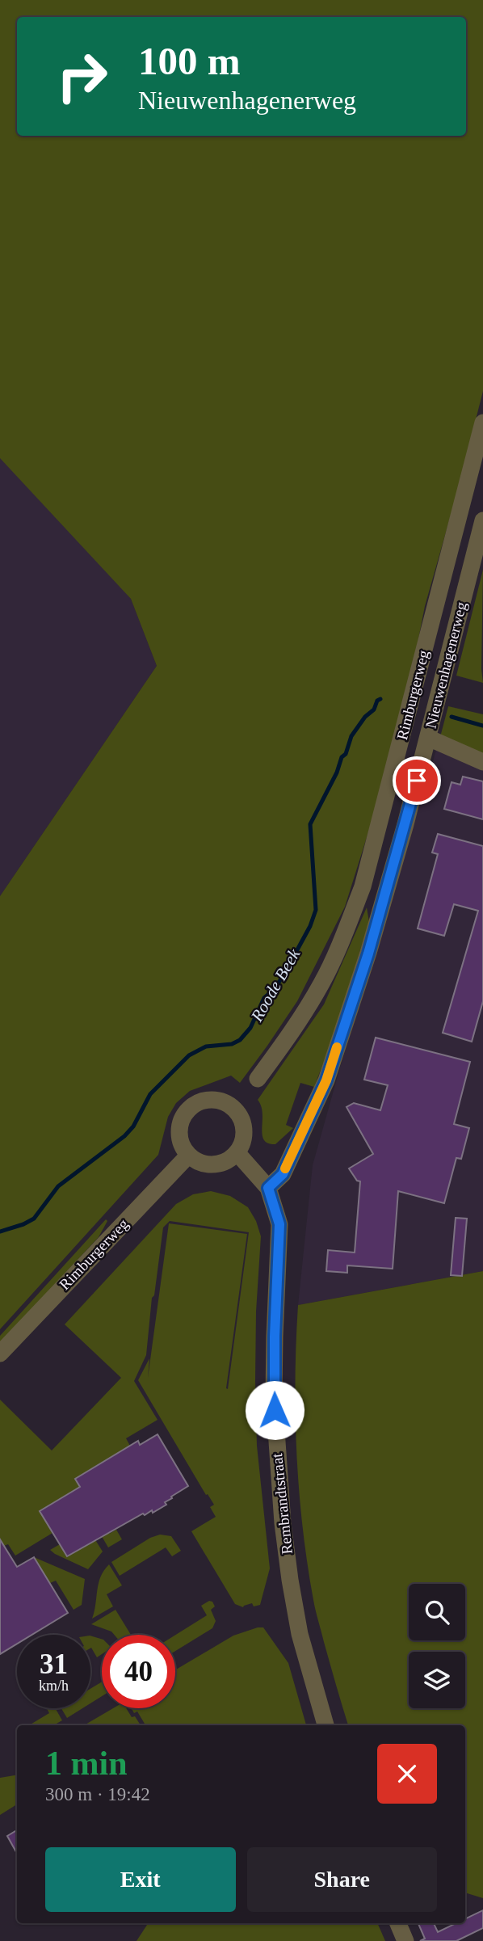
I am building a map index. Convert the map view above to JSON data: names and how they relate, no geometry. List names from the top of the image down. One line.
{"streets":{"street":["Nieuwenhagenerweg","Rimburgerweg","Rembrandtstraat"]},"crossings":[["Nieuwenhagenerweg","Rembrandtstraat"],["Rimburgerweg","Rembrandtstraat"]],"water":["Roode Beek"],"page":{"turn":["100 m","Nieuwenhagenerweg"],"speed":"31 km/h","limit":"40","heading":["1 min","300 m · 19:42"],"buttons":["Exit","Share"]}}
